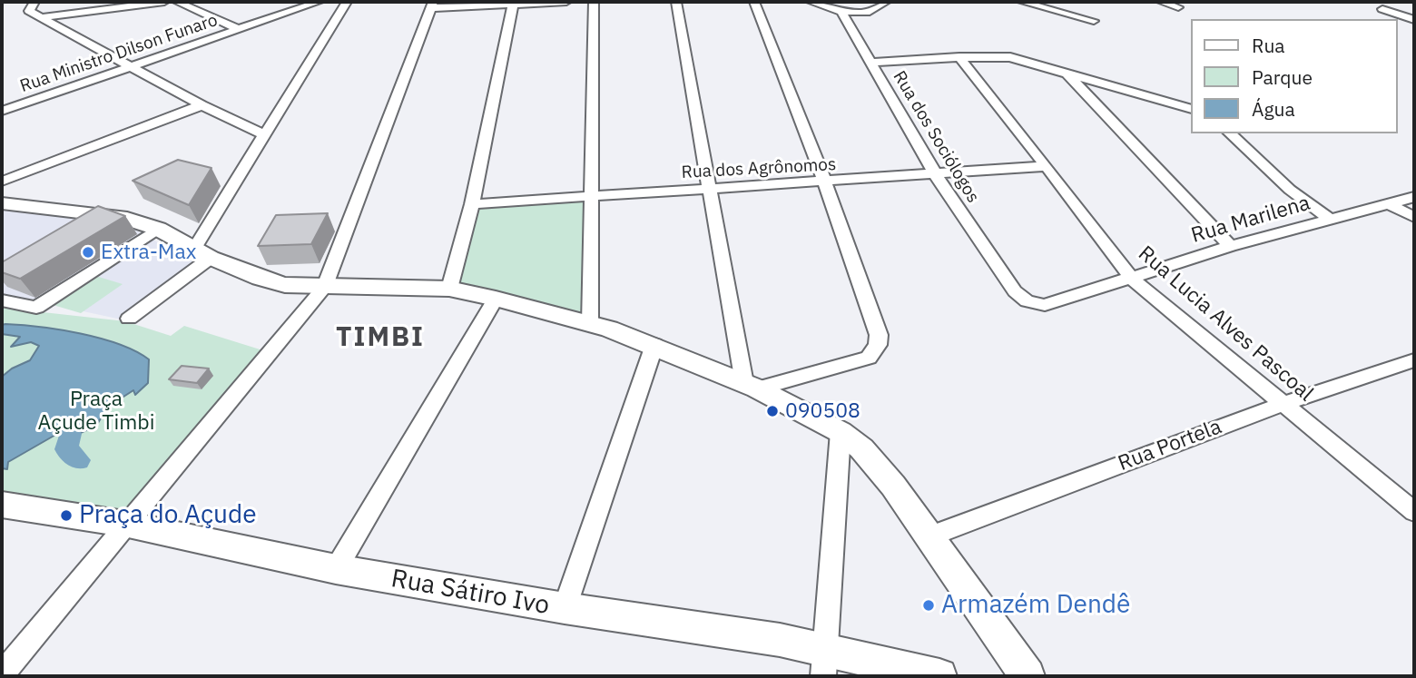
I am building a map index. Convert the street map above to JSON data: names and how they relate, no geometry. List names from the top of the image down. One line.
{"streets":{"street":["Rua Ministro Dilson Funaro","Rua dos Sociólogos","Rua dos Agrônomos","Rua Marilena","Rua Lucia Alves Pascoal","Rua Portela","Rua Sátiro Ivo"]},"crossings":[["Rua dos Sociólogos","Rua dos Agrônomos"],["Rua dos Sociólogos","Rua Marilena"],["Rua dos Agrônomos","Rua Lucia Alves Pascoal"],["Rua Marilena","Rua Lucia Alves Pascoal"],["Rua Lucia Alves Pascoal","Rua Portela"]],"districts":["TIMBI"],"parks":["Praça Açude Timbi"],"places":["Extra-Max","090508","Praça do Açude","Armazém Dendê"],"legend":["Rua","Parque","Água"]}
